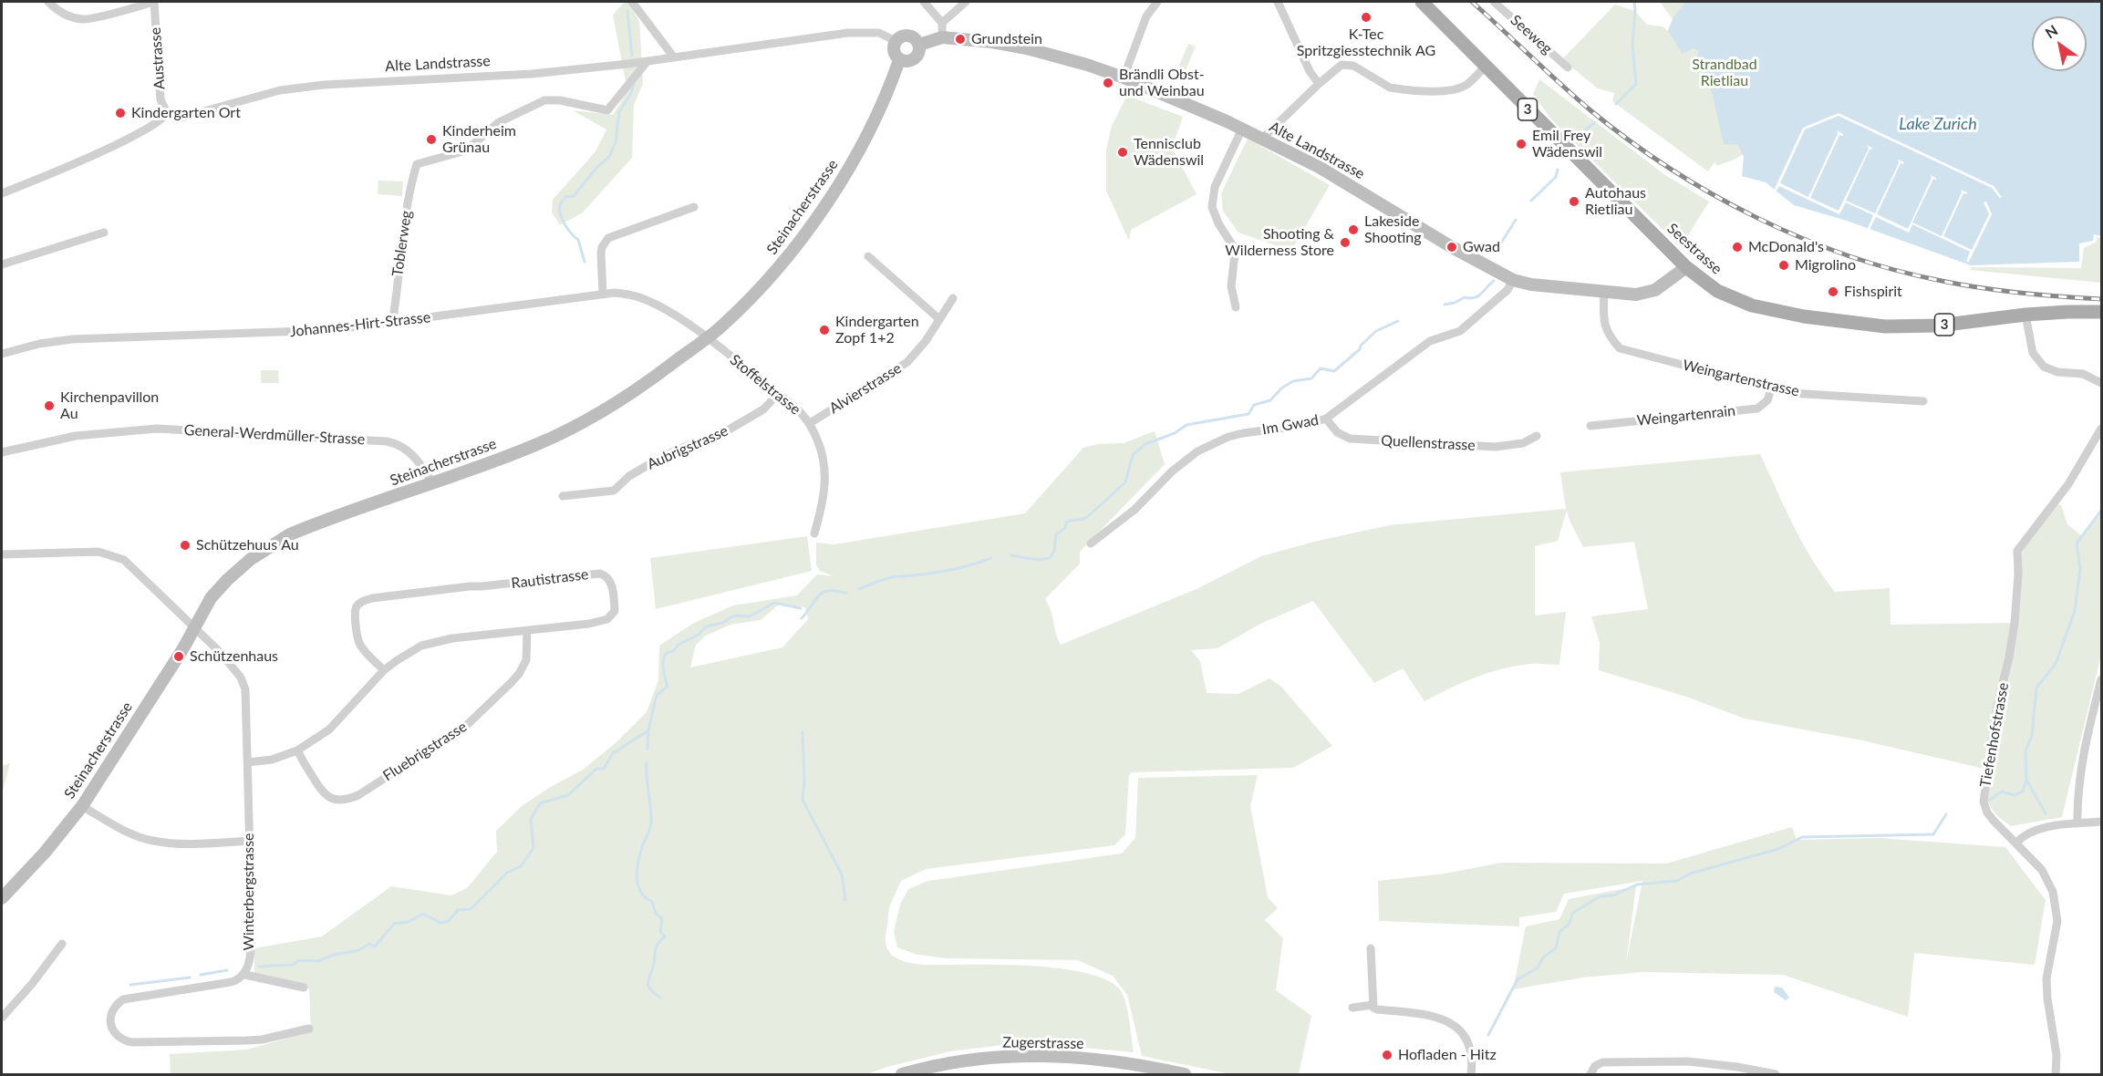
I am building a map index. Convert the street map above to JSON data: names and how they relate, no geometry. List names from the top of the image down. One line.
{"streets":{"main road":["3","Seestrasse"],"street":["Seeweg","Austrasse","Alte Landstrasse","Steinacherstrasse","Toblerweg","Johannes-Hirt-Strasse","Weingartenstrasse","Stoffelstrasse","Alvierstrasse","Weingartenrain","Im Gwad","General-Werdmüller-Strasse","Quellenstrasse","Aubrigstrasse","Rautistrasse","Tiefenhofstrasse","Fluebrigstrasse","Winterbergstrasse","Zugerstrasse"]},"crossings":[["Austrasse","Alte Landstrasse"],["Alte Landstrasse","Steinacherstrasse"],["Alte Landstrasse","Toblerweg"],["Alte Landstrasse","Seestrasse"],["Alte Landstrasse","Weingartenstrasse"],["Alte Landstrasse","Im Gwad"],["Steinacherstrasse","Johannes-Hirt-Strasse"],["Steinacherstrasse","Stoffelstrasse"],["Steinacherstrasse","General-Werdmüller-Strasse"],["Steinacherstrasse","Winterbergstrasse"],["Toblerweg","Johannes-Hirt-Strasse"],["Johannes-Hirt-Strasse","Stoffelstrasse"],["Weingartenstrasse","Weingartenrain"],["Stoffelstrasse","Alvierstrasse"],["Stoffelstrasse","Aubrigstrasse"],["Im Gwad","Quellenstrasse"],["Rautistrasse","Fluebrigstrasse"]],"water":["Lake Zurich"],"parks":["Strandbad Rietliau"],"places":["K-Tec Spritzgiesstechnik AG","Grundstein","Brändli Obst- und Weinbau","Kindergarten Ort","Kinderheim Grünau","Emil Frey Wädenswil","Tennisclub Wädenswil","Autohaus Rietliau","Lakeside Shooting","Shooting & Wilderness Store","Gwad","McDonald's","Migrolino","Fishspirit","Kindergarten Zopf 1+2","Kirchenpavillon Au","Schützehuus Au","Schützenhaus","Hofladen - Hitz"],"north":"top left"}
